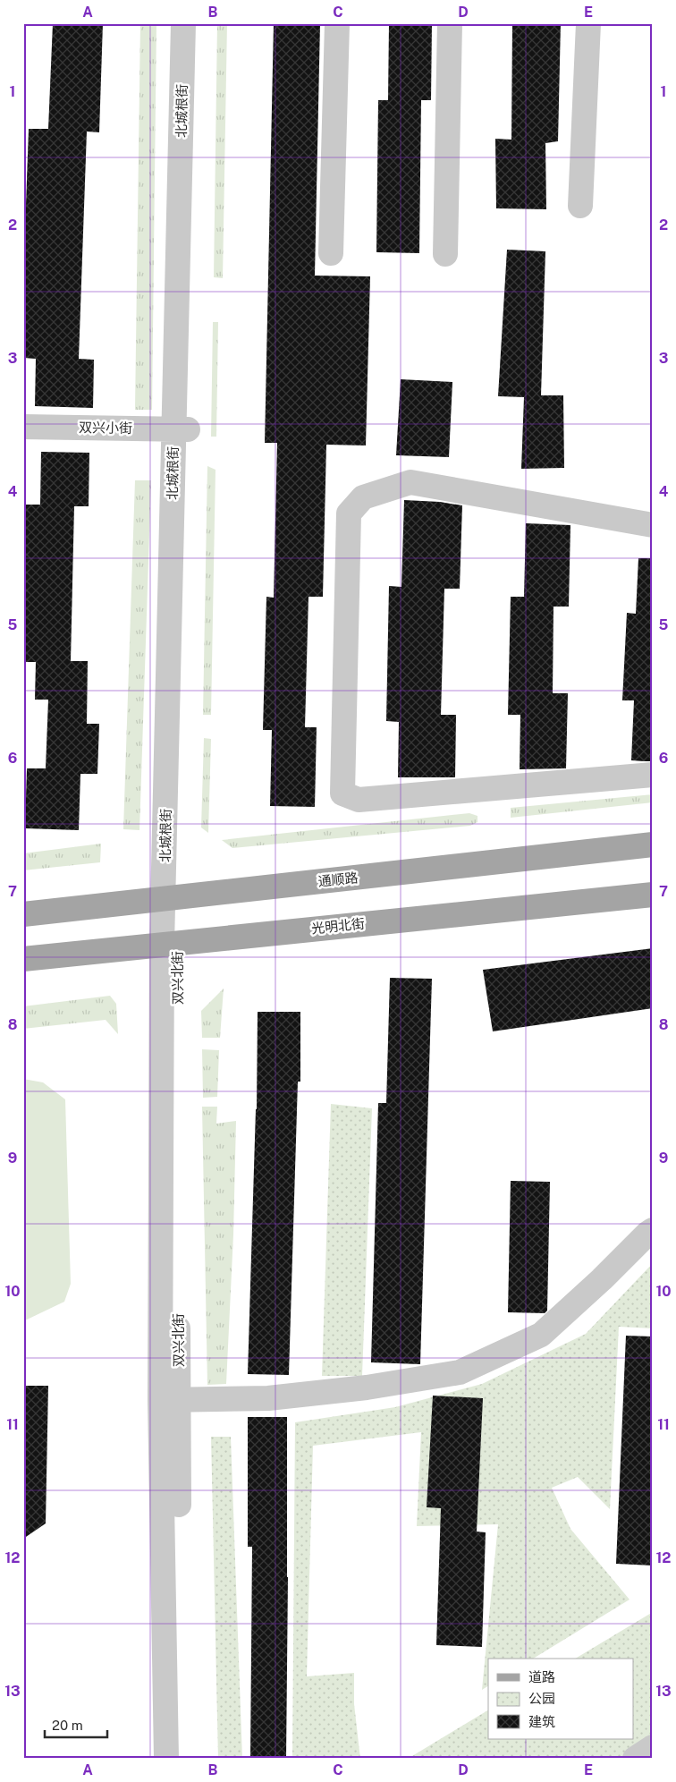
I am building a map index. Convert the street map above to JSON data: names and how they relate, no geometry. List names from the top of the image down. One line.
{"streets":{"main road":["通顺路","光明北街"],"street":["北城根街","双兴小街","双兴北街"]},"crossings":[["北城根街","双兴小街"],["北城根街","通顺路"],["北城根街","光明北街"],["北城根街","双兴北街"],["通顺路","光明北街"],["通顺路","双兴北街"],["光明北街","双兴北街"]],"legend":["道路","公园","建筑"],"scale_bar":"20 m","grid":{"columns":["A","B","C","D","E"],"rows":["1","2","3","4","5","6","7","8","9","10","11","12","13"]}}
